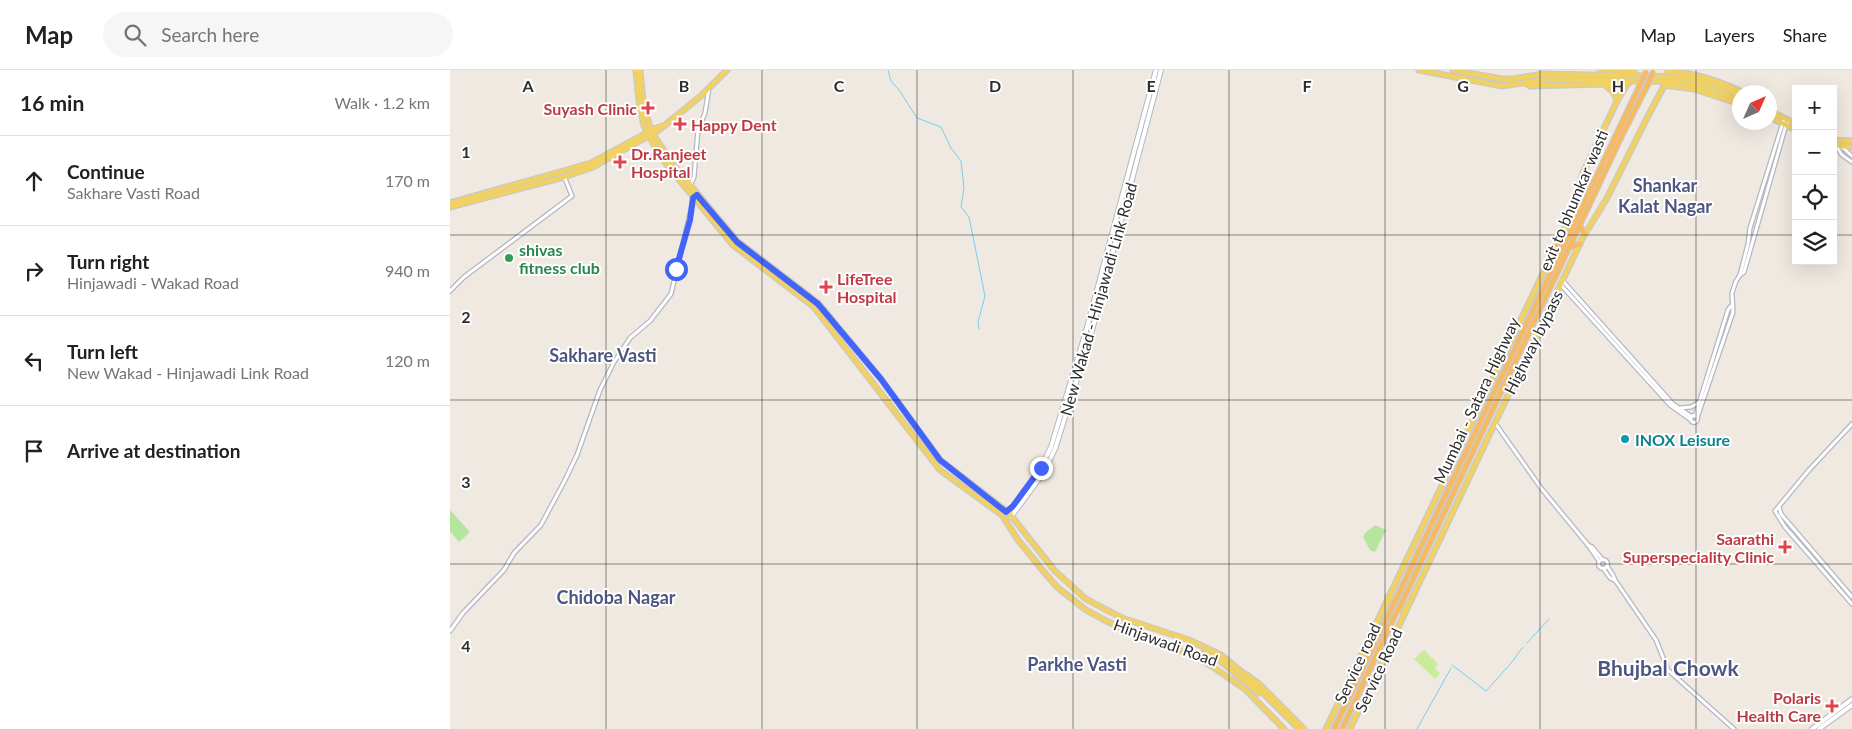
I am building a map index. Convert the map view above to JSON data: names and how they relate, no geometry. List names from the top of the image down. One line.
{"streets":{"highway":["Mumbai - Satara Highway"],"main road":["exit to bhumkar wasti","New Wakad - Hinjawadi Link Road","Highway bypass","Hinjawadi Road","Service road","Service Road"]},"crossings":[["exit to bhumkar wasti","Service road"],["New Wakad - Hinjawadi Link Road","Hinjawadi Road"],["Highway bypass","Service Road"]],"districts":["Shankar Kalat Nagar","Sakhare Vasti","Chidoba Nagar","Parkhe Vasti","Bhujbal Chowk"],"places":{"health":["Suyash Clinic","Happy Dent","Dr.Ranjeet Hospital","LifeTree Hospital","Saarathi Superspeciality Clinic","Polaris Health Care"],"other":["shivas fitness club","INOX Leisure"]},"north":"top right","page":{"header":"Map","search":"Search here","nav":["Map","Layers","Share"],"heading":["16 min","Walk · 1.2 km"],"map_buttons":["+","−"],"list":[["Continue","Sakhare Vasti Road","170 m"],["Turn right","Hinjawadi - Wakad Road","940 m"],["Turn left","New Wakad - Hinjawadi Link Road","120 m"],"Arrive at destination"]},"grid":{"columns":["A","B","C","D","E","F","G","H"],"rows":["1","2","3","4"]}}
